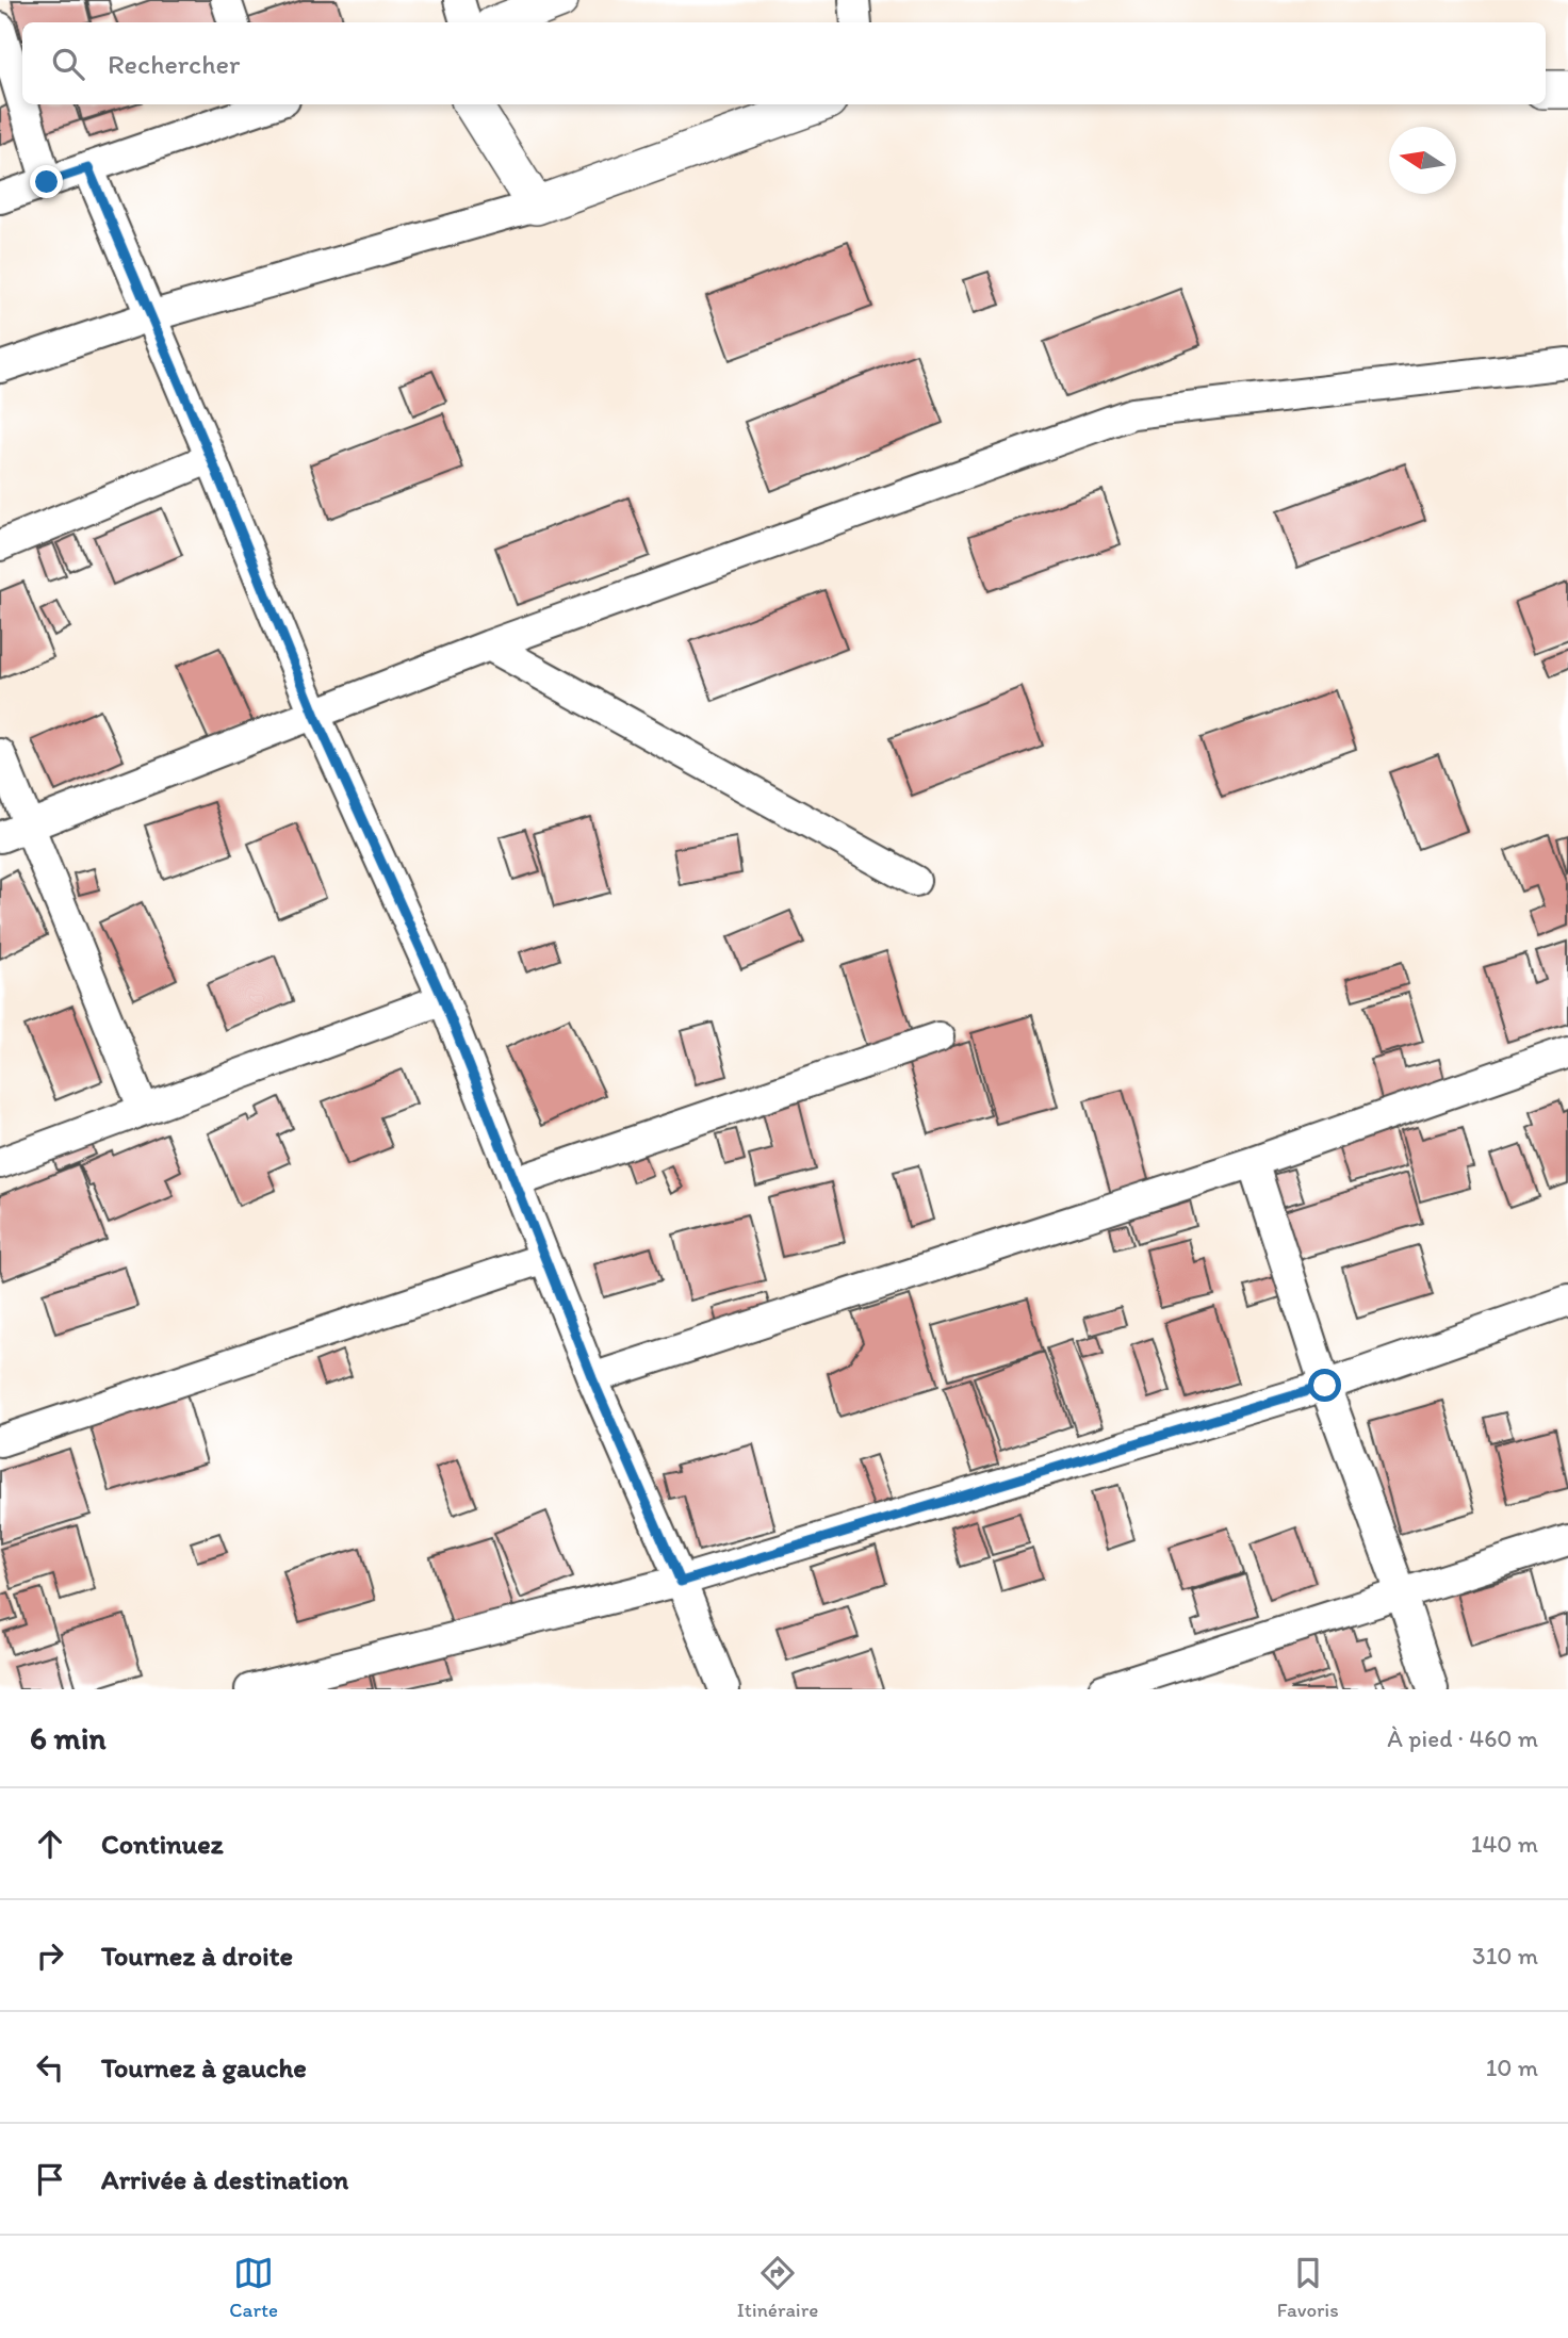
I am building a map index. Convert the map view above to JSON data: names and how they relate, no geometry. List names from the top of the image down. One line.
{"north":"left","page":{"search":"Rechercher","heading":["6 min","À pied · 460 m"],"list":[["Continuez","140 m"],["Tournez à droite","310 m"],["Tournez à gauche","10 m"],"Arrivée à destination"],"nav":["Carte","Itinéraire","Favoris"]}}
